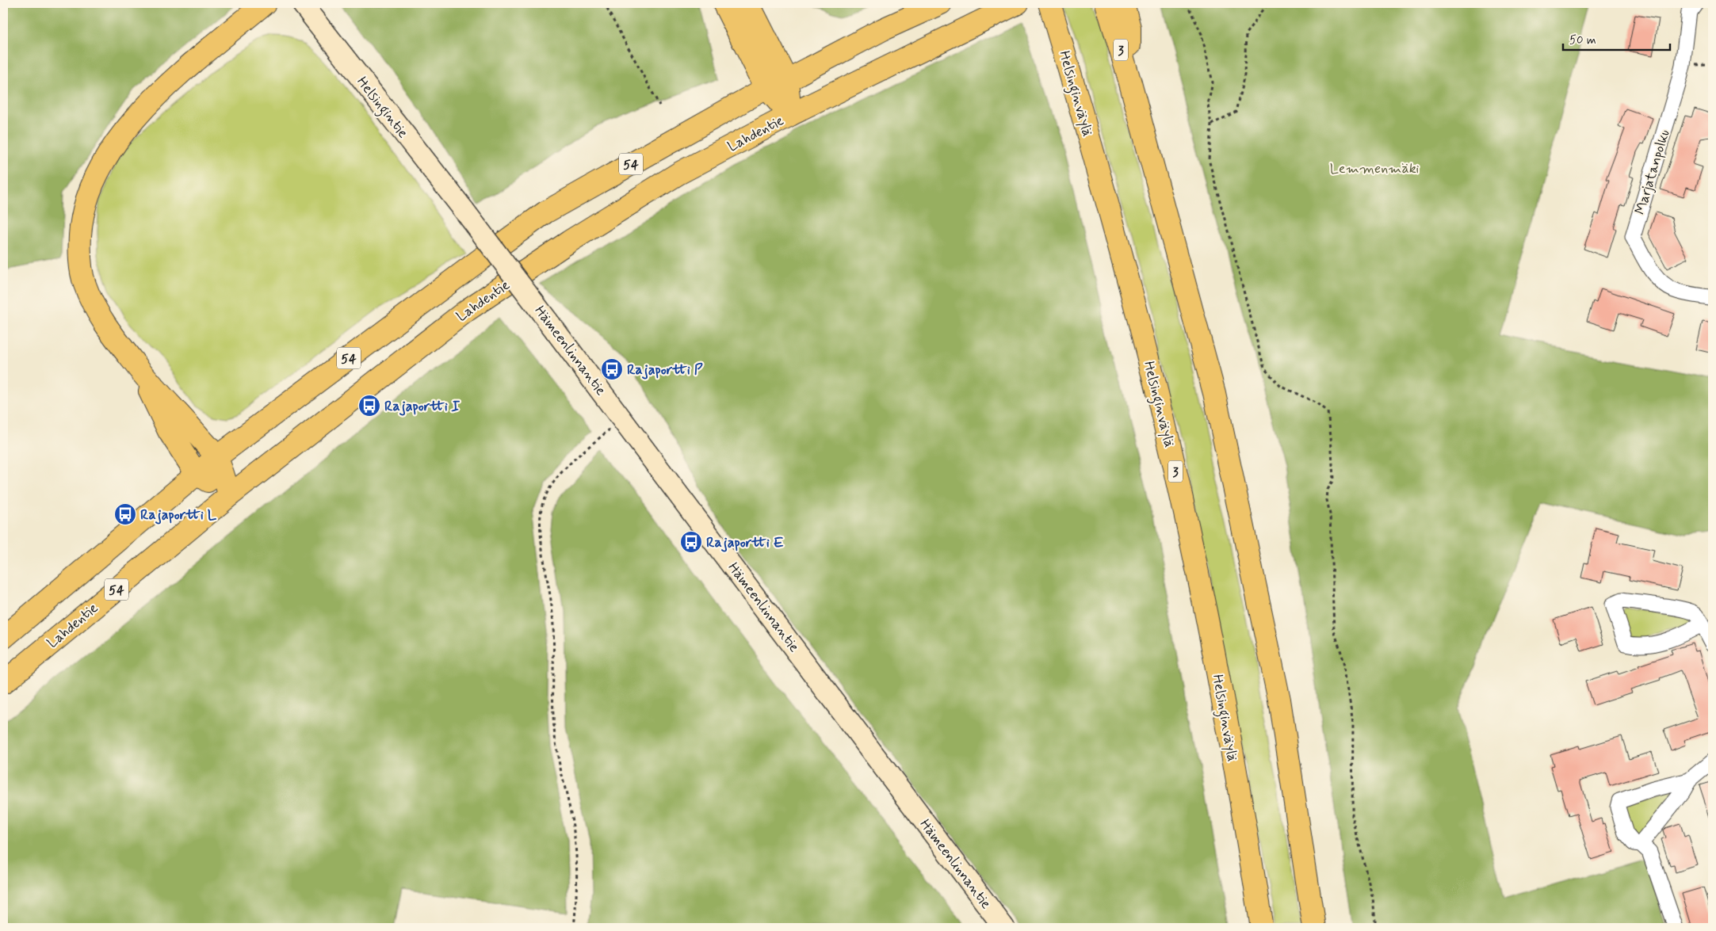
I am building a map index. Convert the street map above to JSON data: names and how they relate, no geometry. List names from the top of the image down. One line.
{"streets":{"main road":["3","Helsinginväylä","Helsingintie","Lahdentie","54","Hämeenlinnantie"],"street":["Marjatanpolku"]},"crossings":[["Helsingintie","Hämeenlinnantie"]],"parks":["Lemmenmäki"],"places":{"bus stop":["Rajaportti P","Rajaportti I","Rajaportti L","Rajaportti E"]},"scale_bar":"50 m"}
